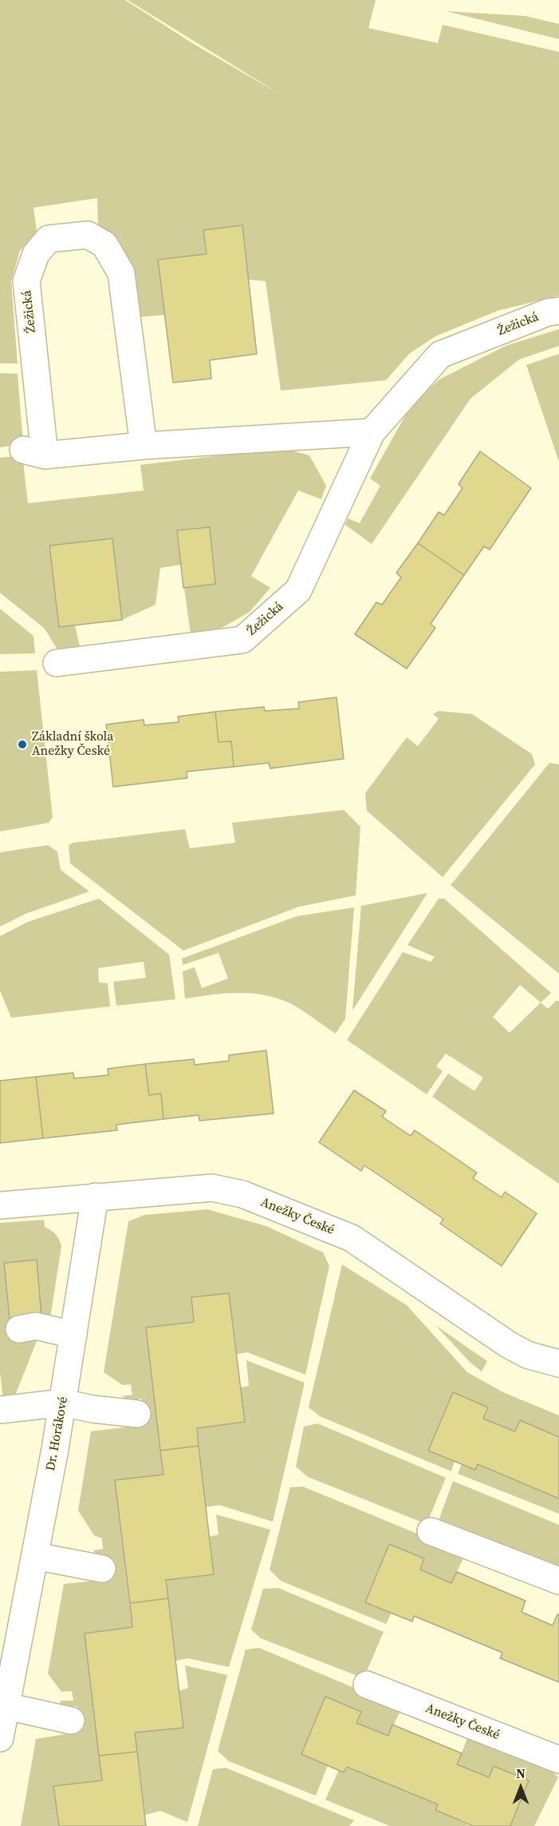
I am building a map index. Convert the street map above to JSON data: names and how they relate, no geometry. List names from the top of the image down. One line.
{"streets":{"street":["Žežická","Anežky České","Dr. Horákové"]},"crossings":[["Anežky České","Dr. Horákové"]],"places":["Základní škola Anežky České"],"north":"top"}
